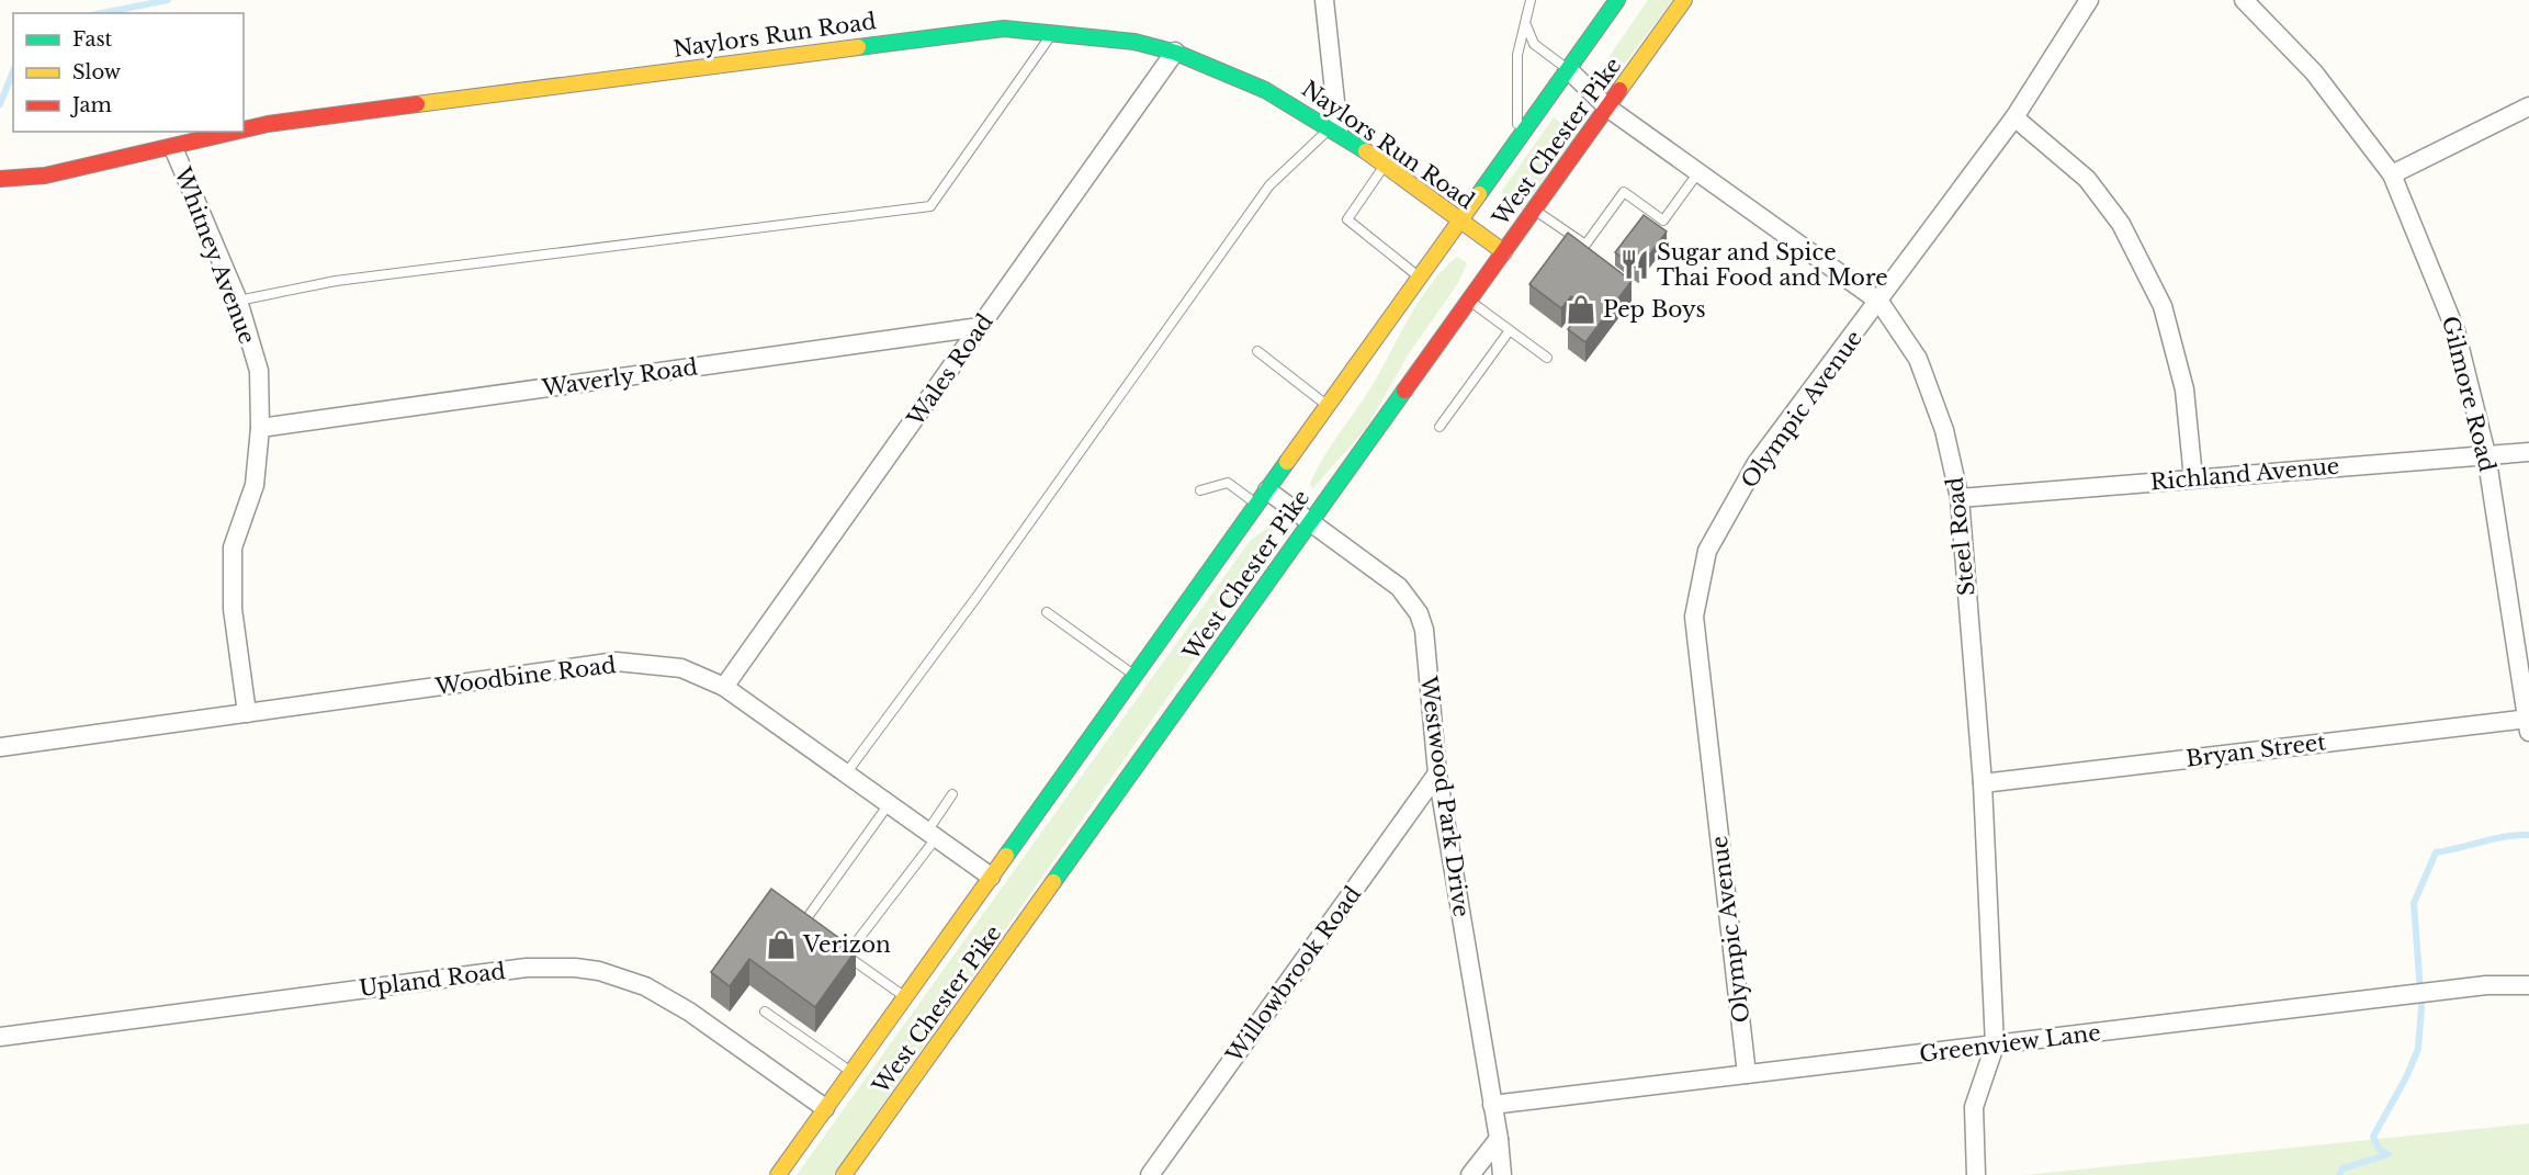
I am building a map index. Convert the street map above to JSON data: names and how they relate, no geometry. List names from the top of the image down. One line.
{"streets":{"main road":["Naylors Run Road","West Chester Pike"],"street":["Whitney Avenue","Wales Road","Waverly Road","Gilmore Road","Olympic Avenue","Richland Avenue","Steel Road","Woodbine Road","Bryan Street","Westwood Park Drive","Willowbrook Road","Upland Road","Greenview Lane"]},"crossings":[["Naylors Run Road","West Chester Pike"],["Naylors Run Road","Whitney Avenue"],["Naylors Run Road","Wales Road"],["West Chester Pike","Steel Road"],["West Chester Pike","Woodbine Road"],["West Chester Pike","Westwood Park Drive"],["West Chester Pike","Upland Road"],["Whitney Avenue","Waverly Road"],["Whitney Avenue","Woodbine Road"],["Wales Road","Waverly Road"],["Wales Road","Woodbine Road"],["Gilmore Road","Richland Avenue"],["Gilmore Road","Bryan Street"],["Olympic Avenue","Steel Road"],["Olympic Avenue","Greenview Lane"],["Richland Avenue","Steel Road"],["Steel Road","Bryan Street"],["Steel Road","Greenview Lane"],["Westwood Park Drive","Willowbrook Road"],["Westwood Park Drive","Greenview Lane"]],"places":{"restaurant":["Sugar and Spice Thai Food and More"],"shop":["Pep Boys","Verizon"]},"legend":["Fast","Slow","Jam"]}
